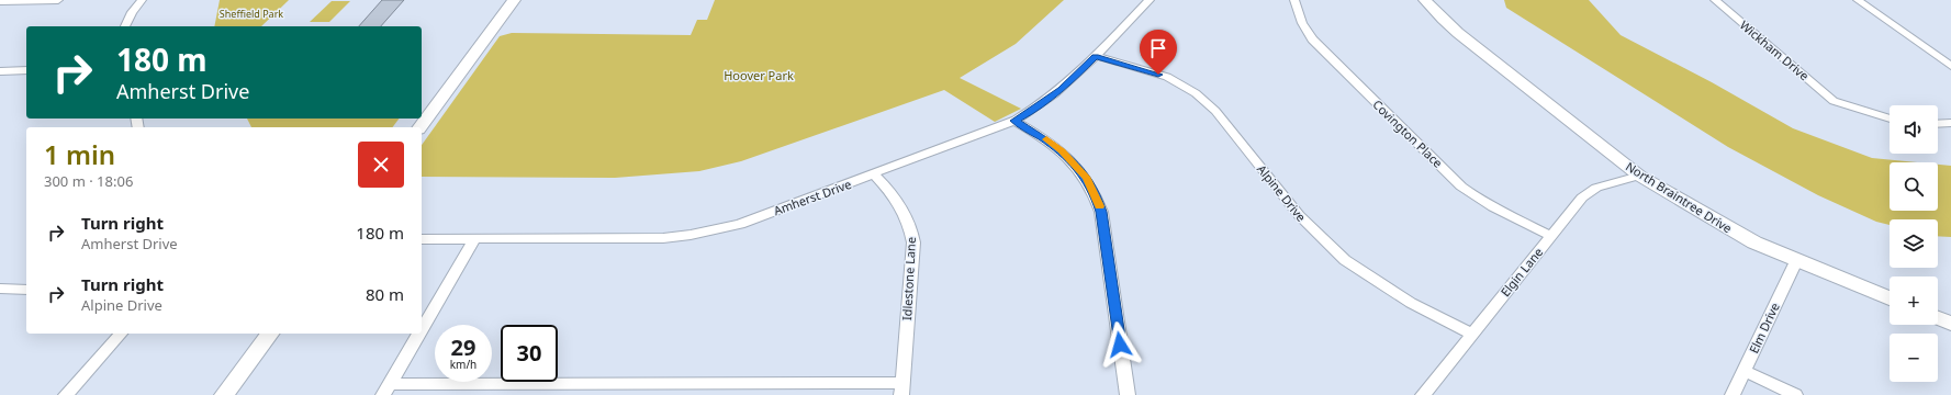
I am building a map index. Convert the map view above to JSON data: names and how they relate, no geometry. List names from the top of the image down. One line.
{"streets":{"street":["Wickham Drive","Covington Place","Alpine Drive","Amherst Drive","North Braintree Drive","Elgin Lane","Idlestone Lane","Elm Drive"]},"crossings":[["Covington Place","Elgin Lane"],["Alpine Drive","Amherst Drive"],["Alpine Drive","Elgin Lane"],["Amherst Drive","Idlestone Lane"],["North Braintree Drive","Elgin Lane"],["North Braintree Drive","Elm Drive"]],"parks":["Sheffield Park","Hoover Park"],"page":{"turn":["180 m","Amherst Drive"],"map_buttons":["+","−"],"heading":["1 min","300 m · 18:06"],"list":[{"name":"Turn right","note":"Amherst Drive","value":"180 m"},{"name":"Turn right","note":"Alpine Drive","value":"80 m"}],"speed":"29 km/h","limit":"30"}}
